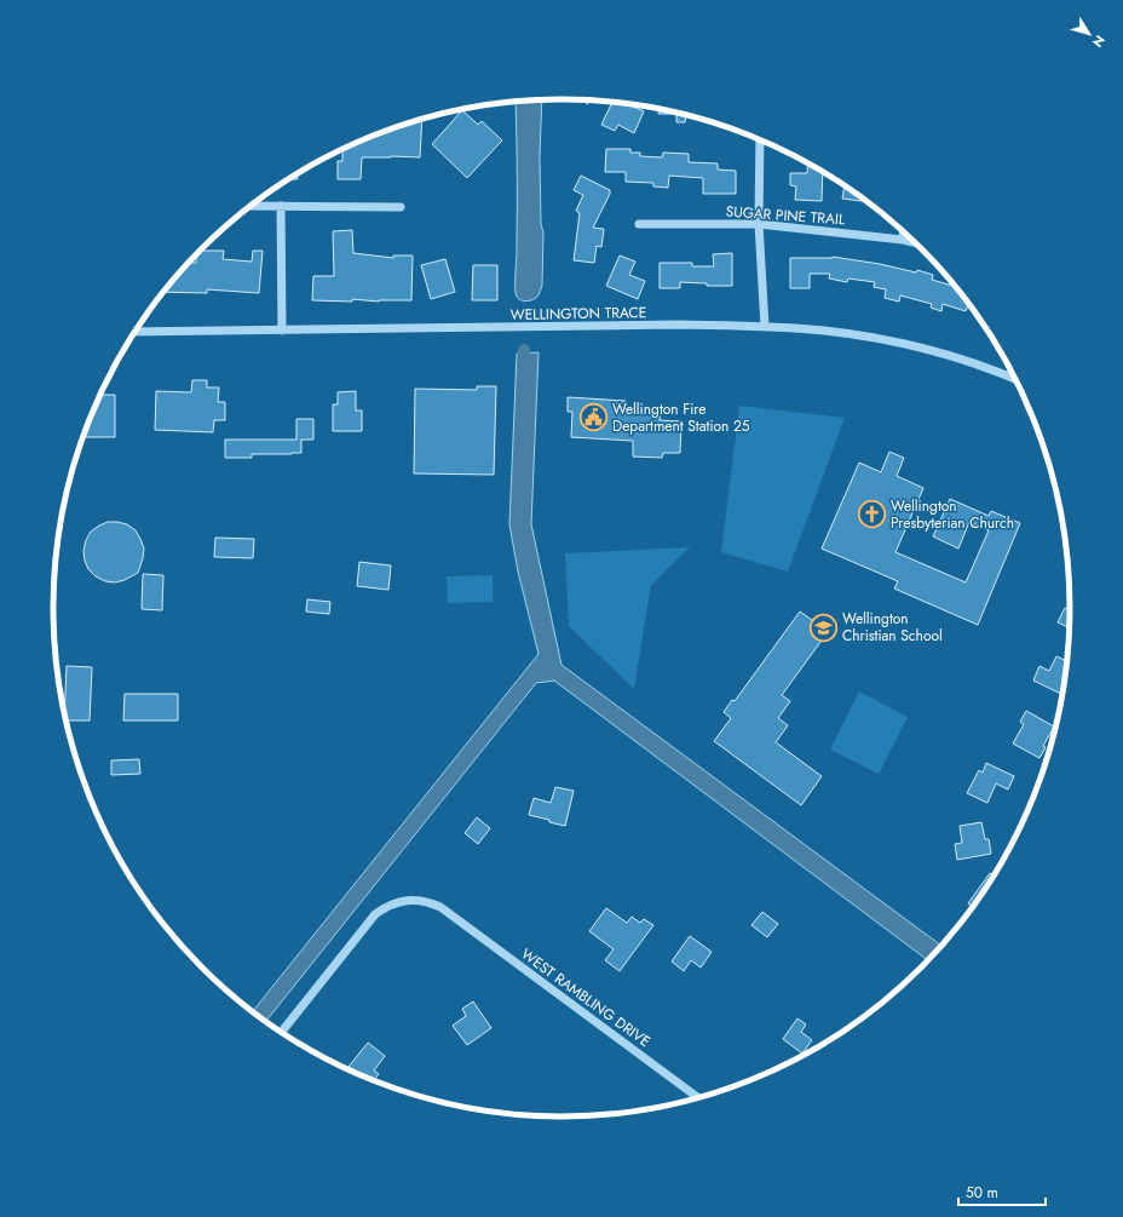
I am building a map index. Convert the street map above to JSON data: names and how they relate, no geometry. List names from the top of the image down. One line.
{"streets":{"street":["SUGAR PINE TRAIL","WELLINGTON TRACE","WEST RAMBLING DRIVE"]},"places":{"public building":["Wellington Fire Department Station 25"],"church":["Wellington Presbyterian Church"],"school or university":["Wellington Christian School"]},"scale_bar":"50 m","north":"bottom right"}
